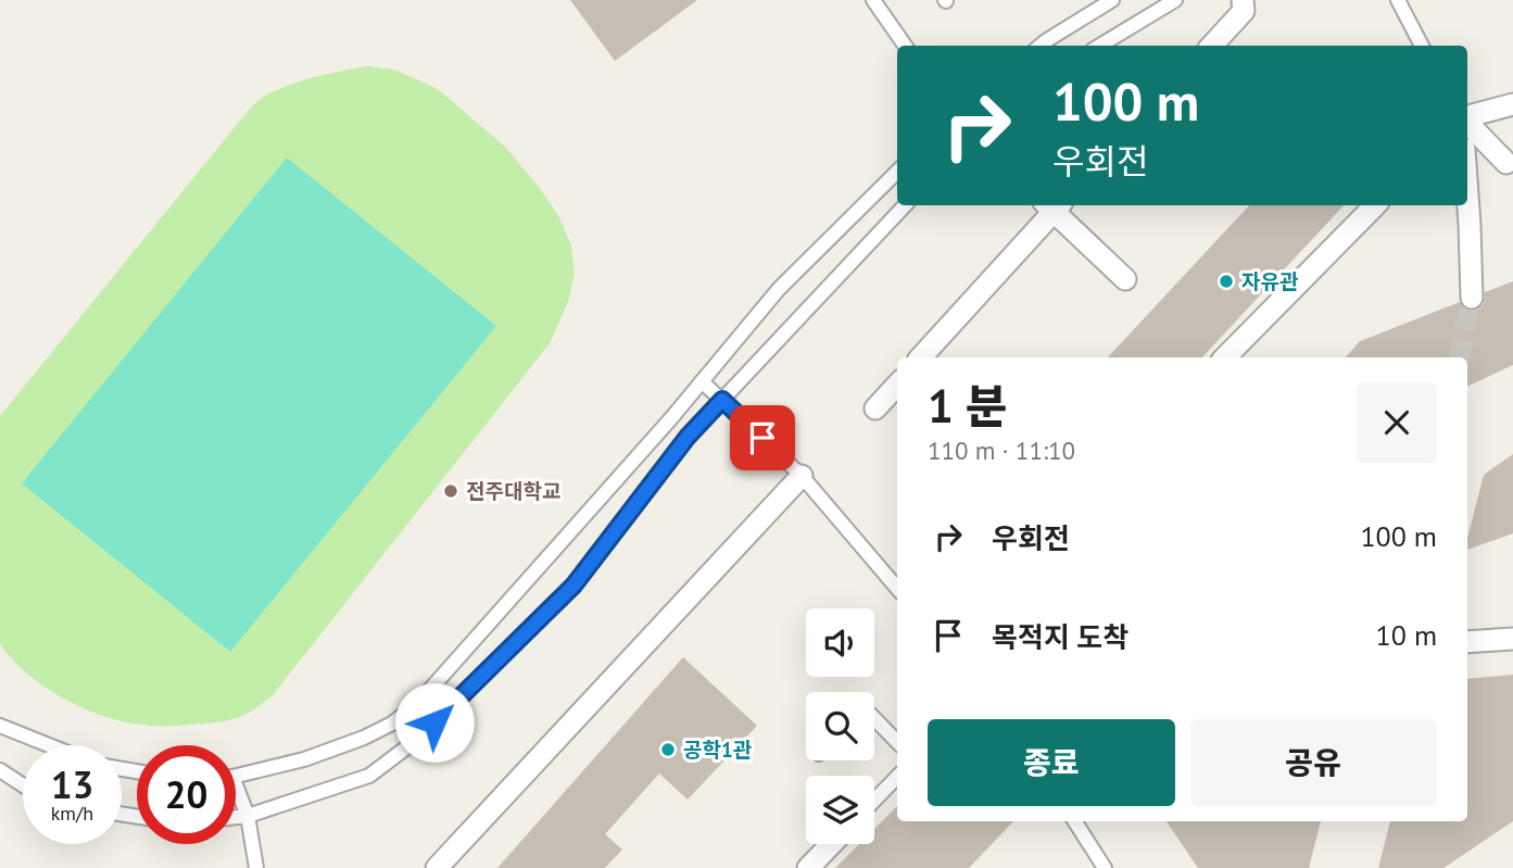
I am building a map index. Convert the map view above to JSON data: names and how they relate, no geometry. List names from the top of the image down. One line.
{"places":["자유관","전주대학교","공학1관"],"page":{"turn":["100 m","우회전"],"heading":["1 분","110 m · 11:10"],"list":[{"name":"우회전","value":"100 m"},{"name":"목적지 도착","value":"10 m"}],"buttons":["종료","공유"],"speed":"13 km/h","limit":"20"}}
